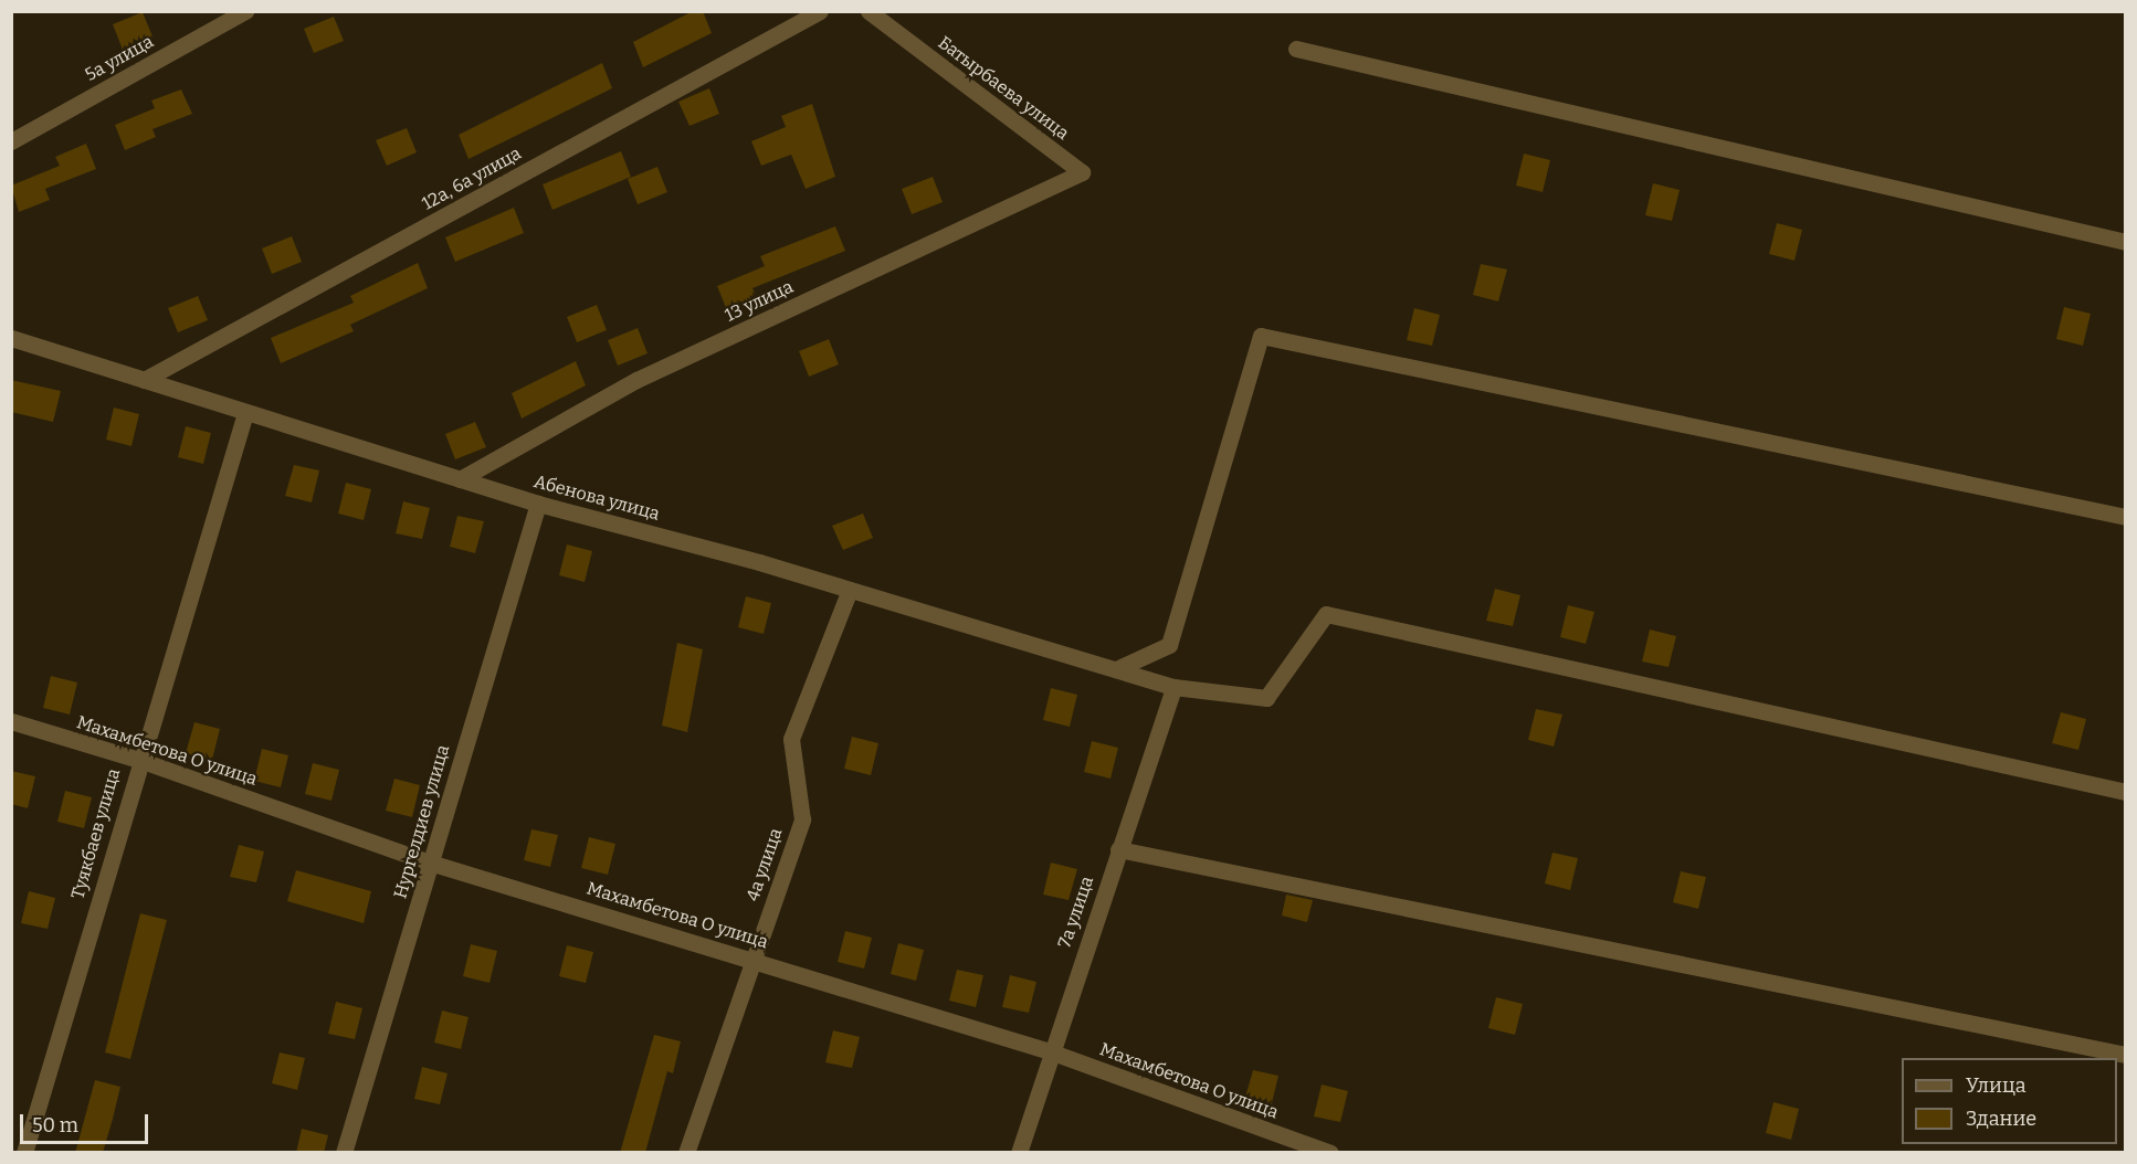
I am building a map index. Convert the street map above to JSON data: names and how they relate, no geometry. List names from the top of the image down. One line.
{"streets":{"street":["5а улица","Батырбаева улица","12а, 6а улица","13 улица","Абенова улица","Махамбетова О улица","Нургелдиев улица","Туякбаев улица","4а улица","7а улица"]},"crossings":[["Батырбаева улица","13 улица"],["12а, 6а улица","Абенова улица"],["13 улица","Абенова улица"],["Абенова улица","Нургелдиев улица"],["Абенова улица","Туякбаев улица"],["Абенова улица","4а улица"],["Абенова улица","7а улица"],["Махамбетова О улица","Нургелдиев улица"],["Махамбетова О улица","Туякбаев улица"],["Махамбетова О улица","4а улица"],["Махамбетова О улица","7а улица"]],"legend":["Улица","Здание"],"scale_bar":"50 m"}
